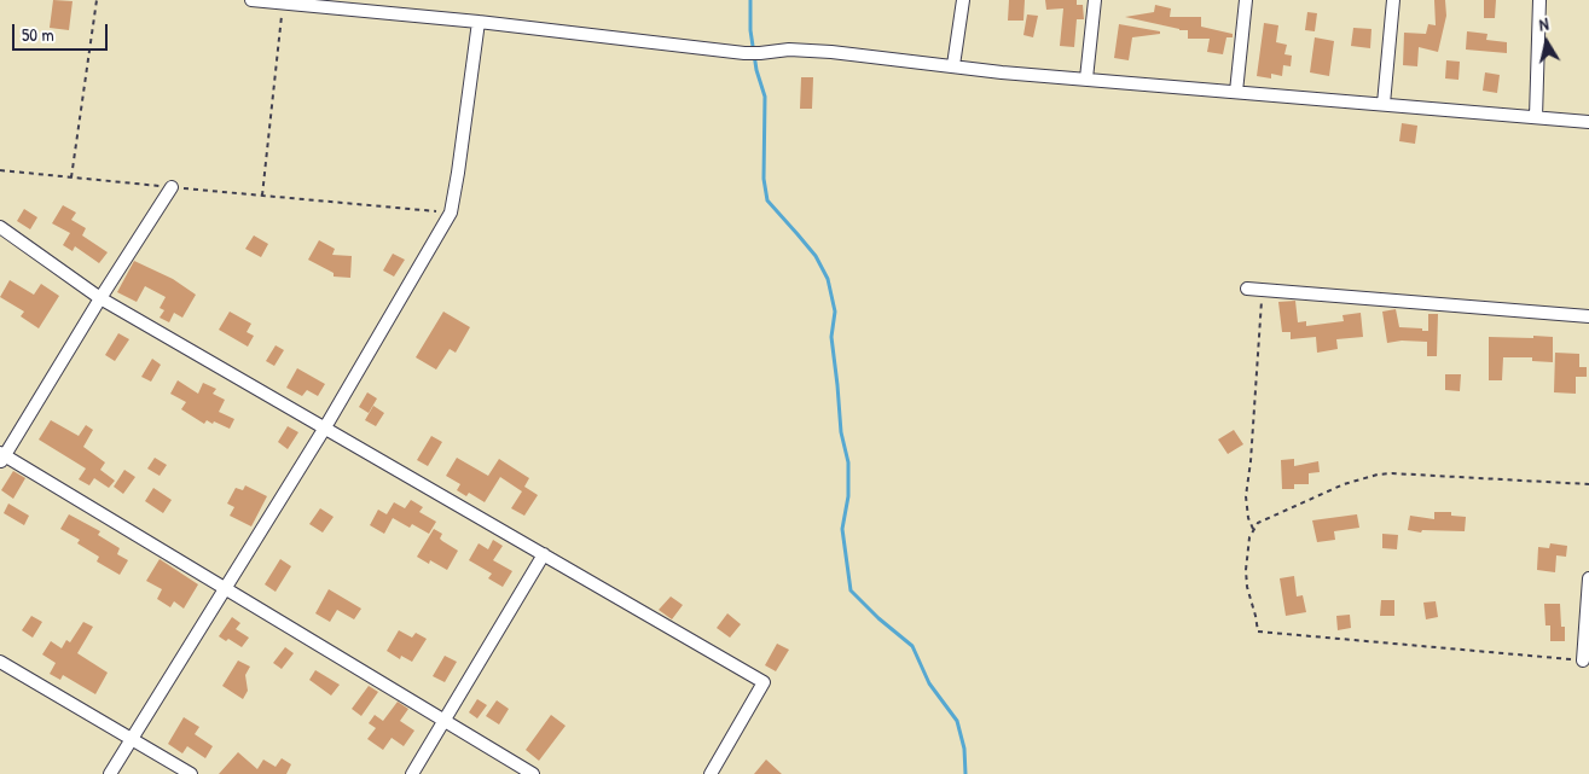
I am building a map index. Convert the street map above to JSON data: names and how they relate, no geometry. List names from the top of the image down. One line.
{"scale_bar":"50 m","north":"top"}
